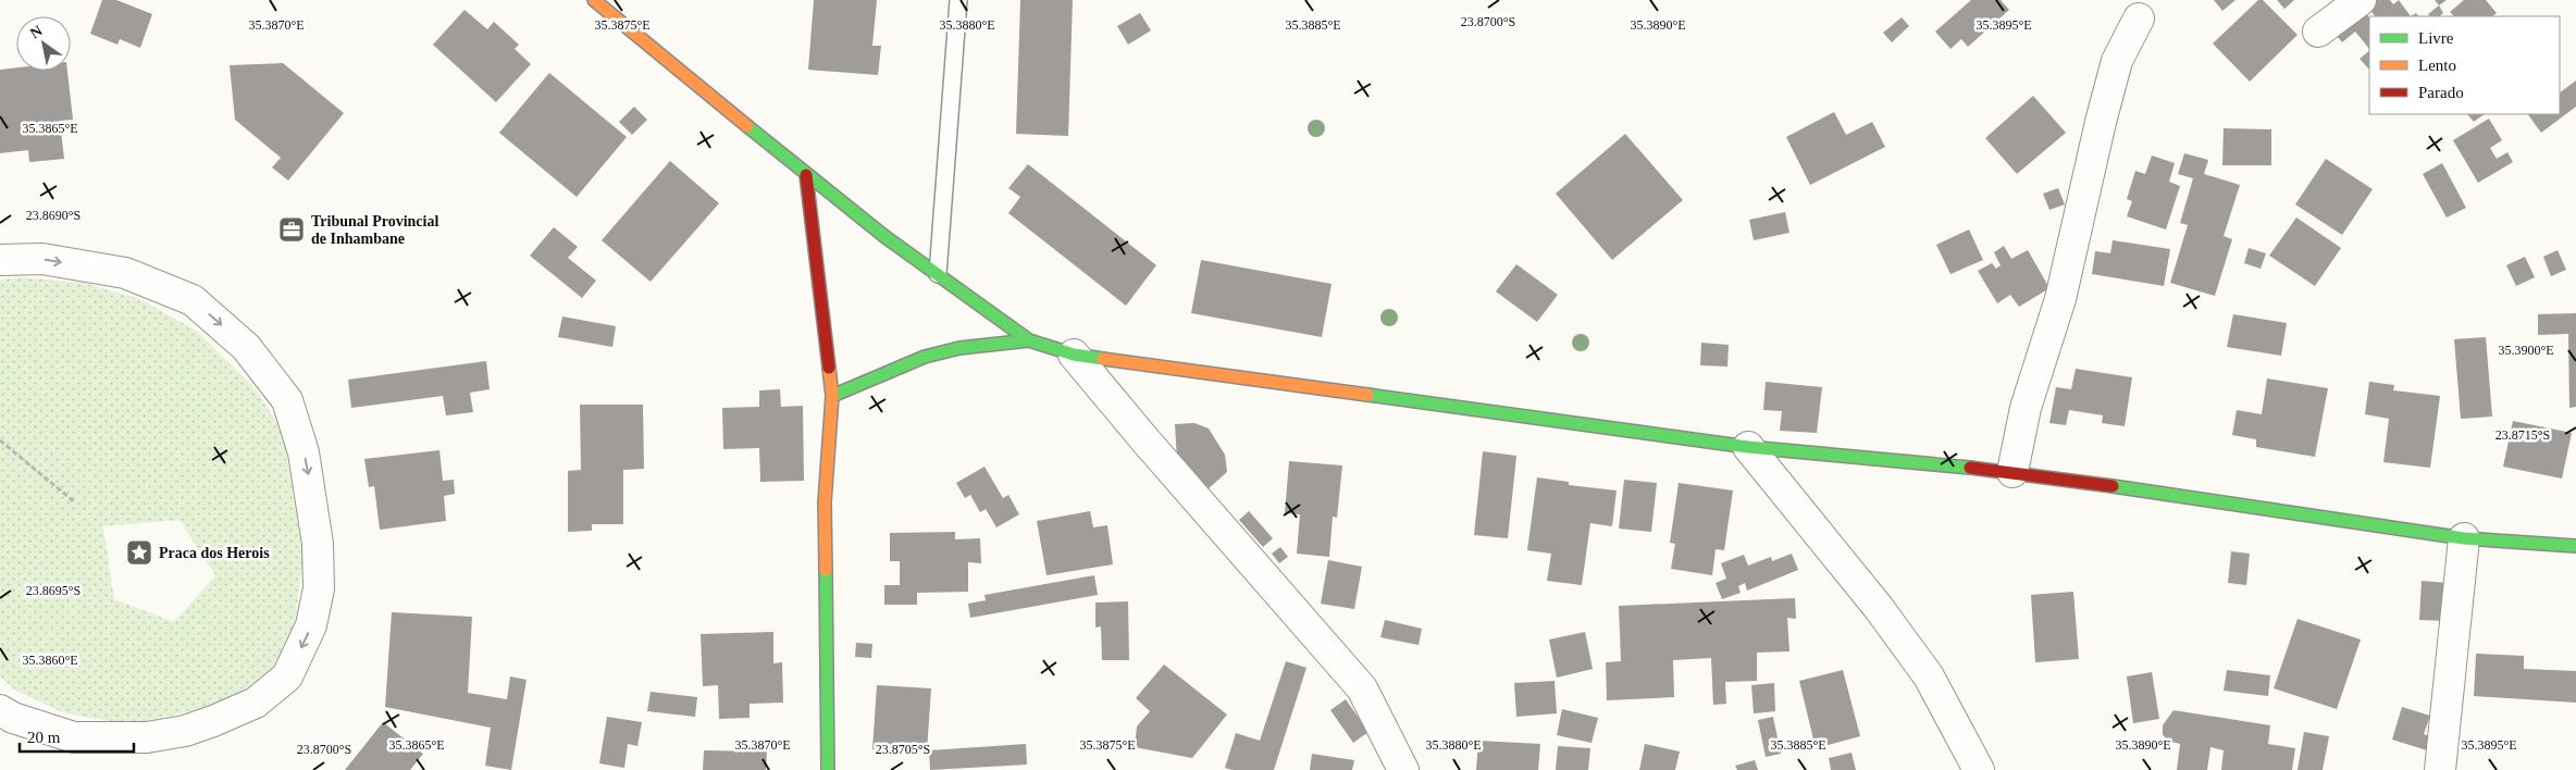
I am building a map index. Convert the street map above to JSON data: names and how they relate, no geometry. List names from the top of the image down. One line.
{"places":{"office":["Tribunal Provincial de Inhambane"],"place":["Praca dos Herois"]},"legend":["Livre","Lento","Parado"],"scale_bar":"20 m","north":"top left","coordinates":["23.8700°S","35.3880°E","35.3870°E","35.3875°E","35.3885°E","35.3890°E","35.3895°E","35.3865°E","23.8690°S","35.3900°E","23.8715°S","23.8695°S","35.3860°E","23.8705°S"]}
